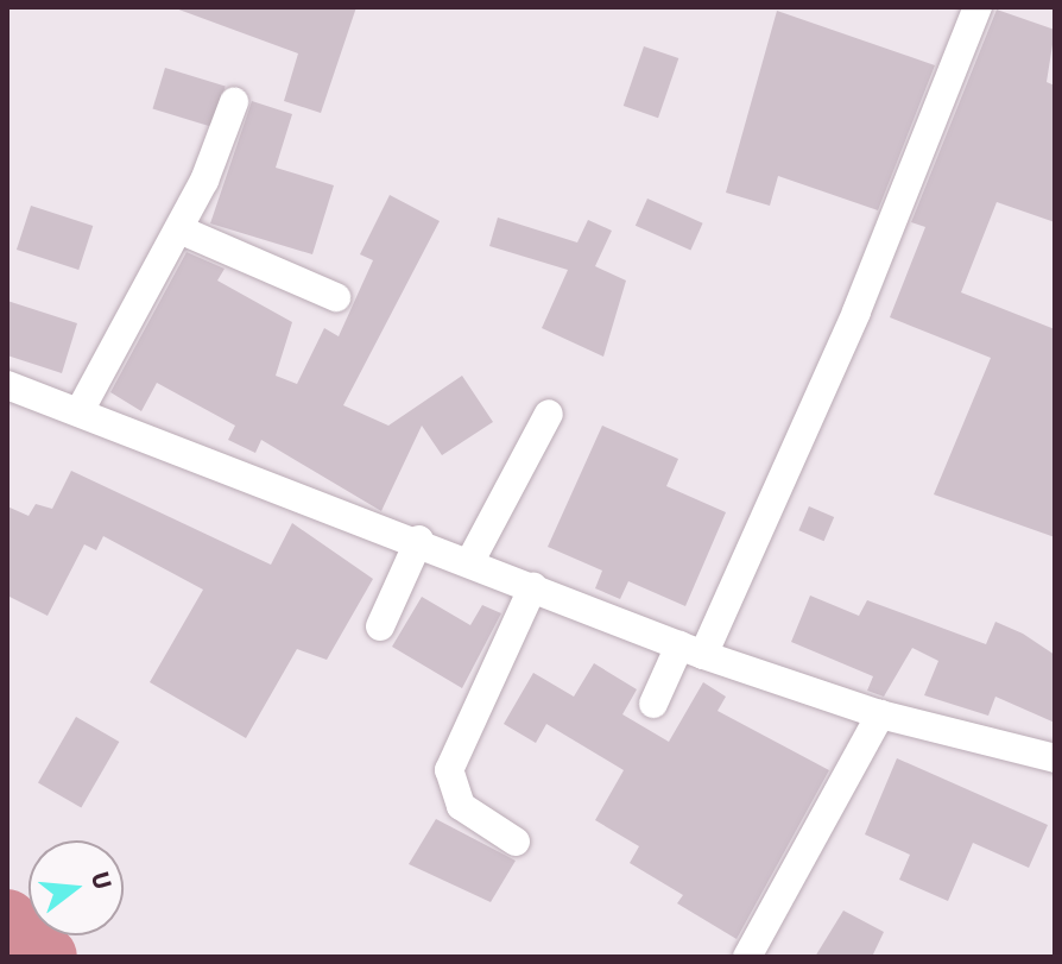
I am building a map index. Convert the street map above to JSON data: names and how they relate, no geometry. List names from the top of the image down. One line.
{"north":"right"}
